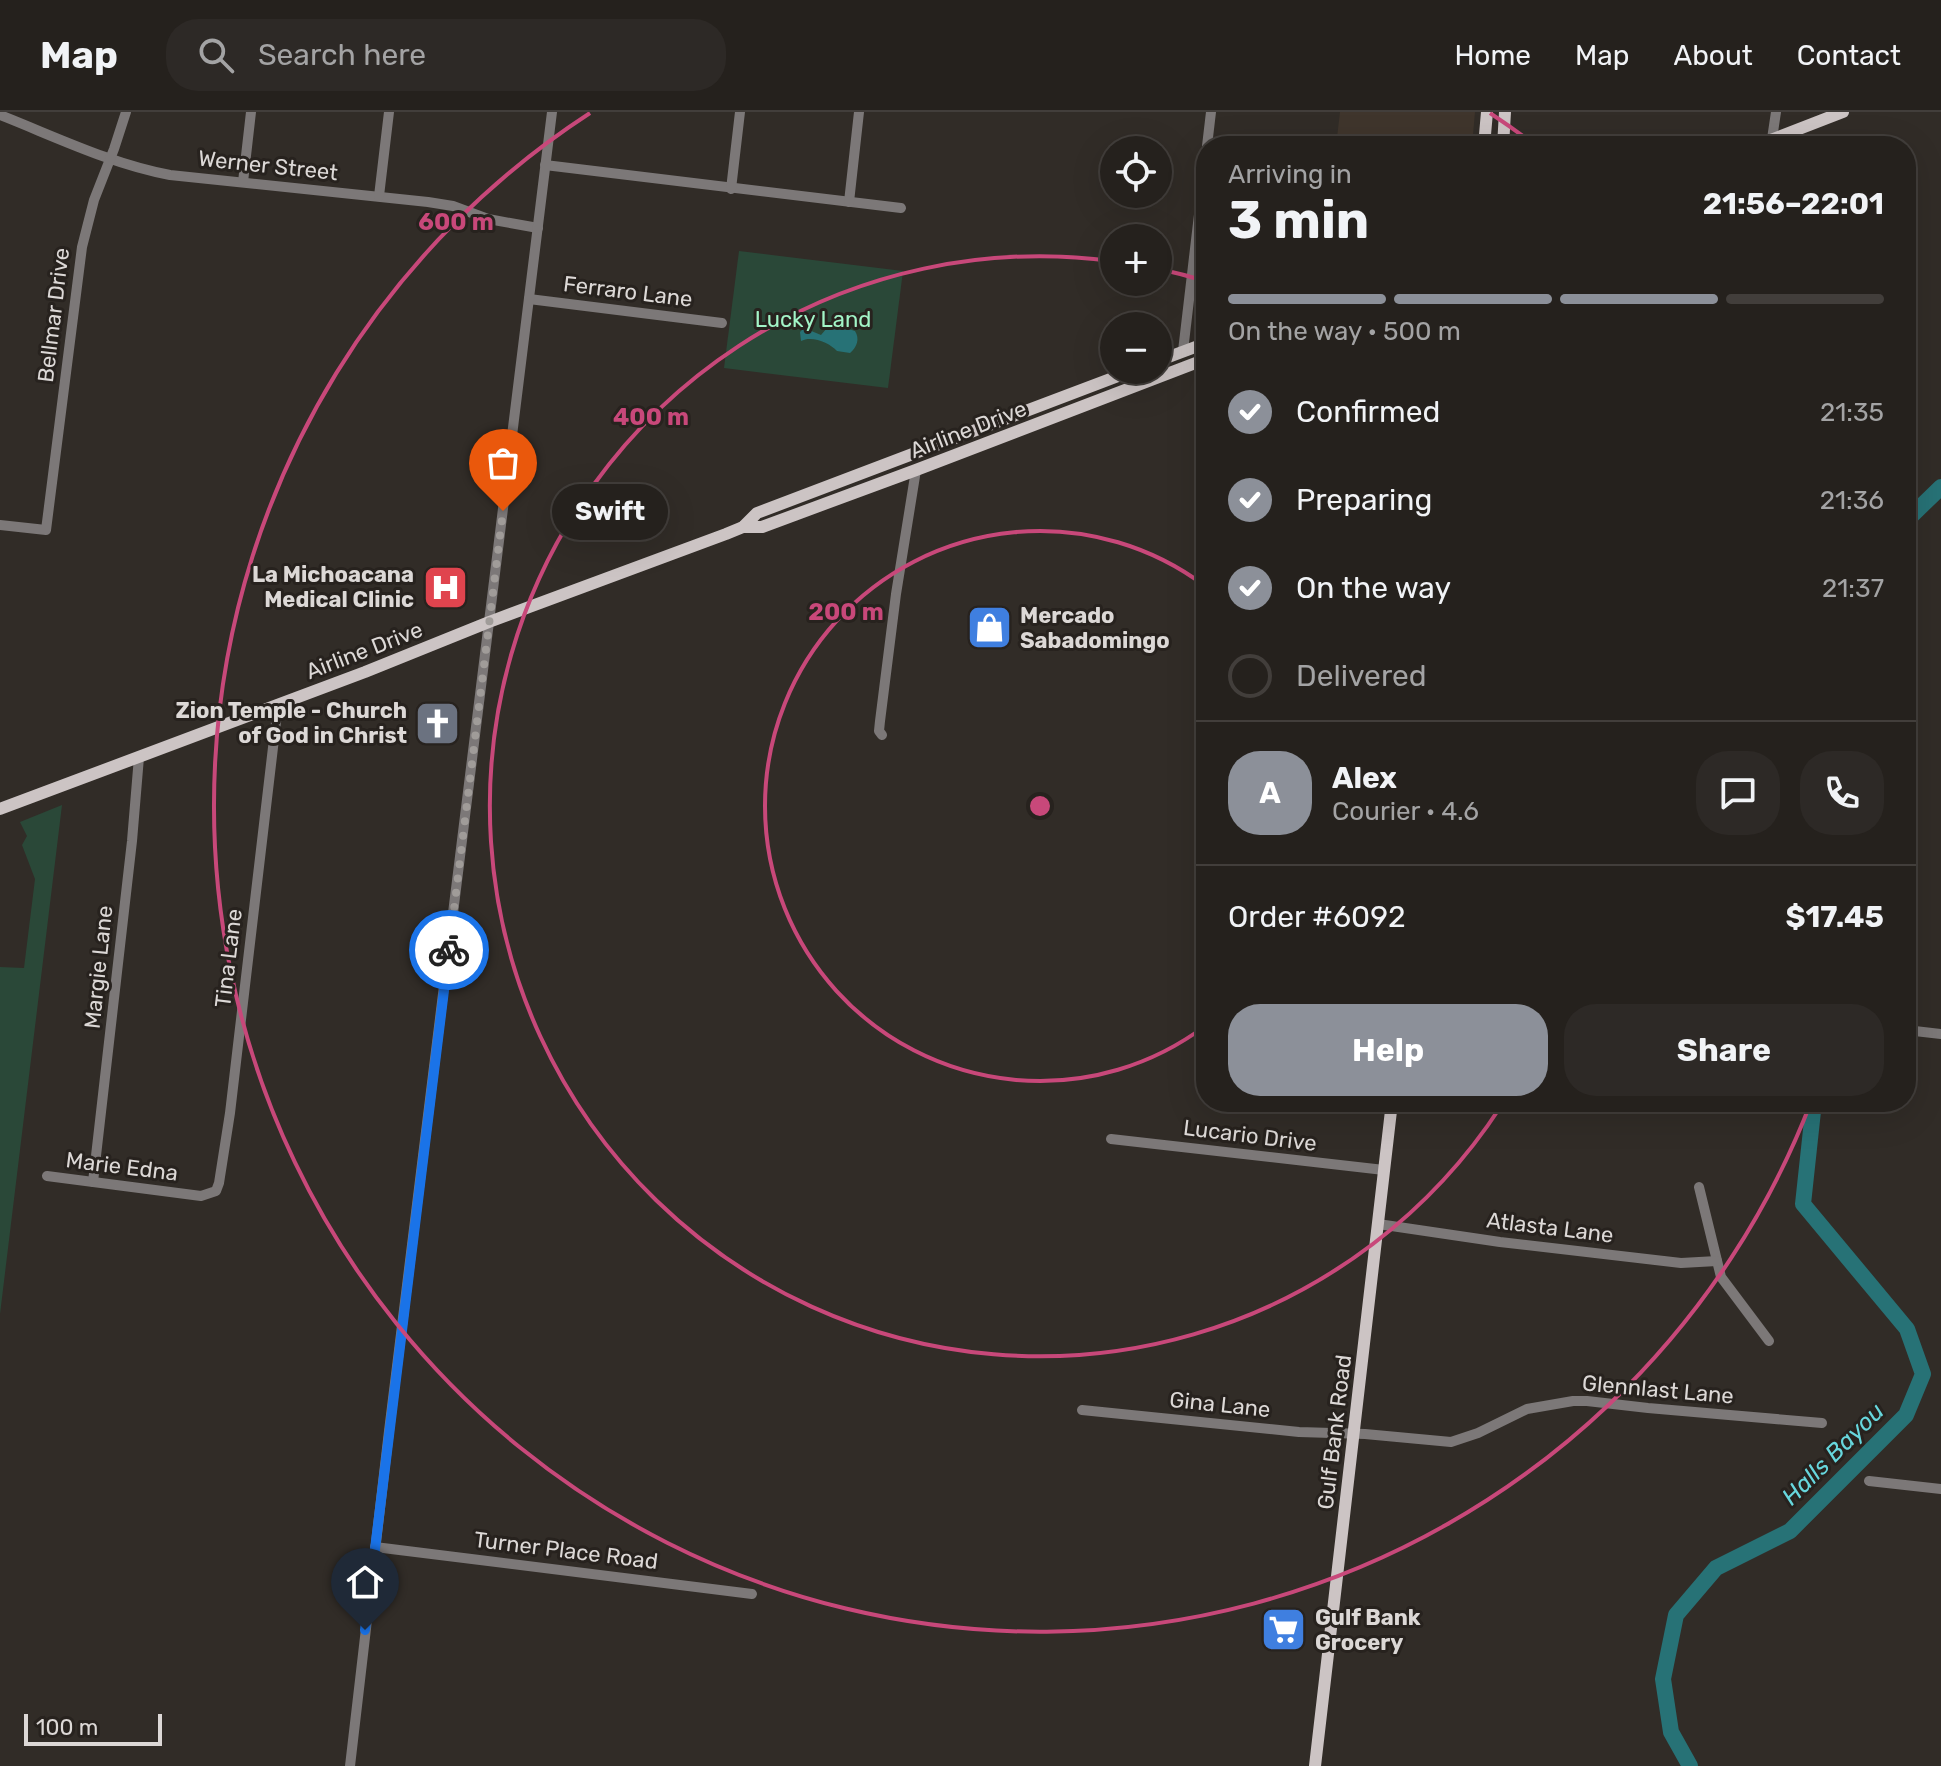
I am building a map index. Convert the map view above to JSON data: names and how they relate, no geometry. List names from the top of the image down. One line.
{"streets":{"main road":["Airline Drive","Gulf Bank Road"],"street":["Werner Street","Ferraro Lane","Bellmar Drive","Tina Lane","Margie Lane","Lucario Drive","Marie Edna","Atlasta Lane","Glennlast Lane","Gina Lane","Turner Place Road"]},"crossings":[["Werner Street","Bellmar Drive"],["Airline Drive","Tina Lane"],["Airline Drive","Margie Lane"],["Tina Lane","Marie Edna"],["Margie Lane","Marie Edna"],["Lucario Drive","Gulf Bank Road"],["Atlasta Lane","Gulf Bank Road"],["Glennlast Lane","Gina Lane"],["Glennlast Lane","Gulf Bank Road"],["Gina Lane","Gulf Bank Road"]],"water":["Halls Bayou"],"parks":["Lucky Land"],"places":{"other":["Swift"],"hospital":["La Michoacana Medical Clinic"],"shop":["Mercado Sabadomingo"],"church":["Zion Temple - Church of God in Christ"],"supermarket":["Gulf Bank Grocery"]},"scale_bar":"100 m","page":{"header":"Map","search":"Search here","nav":["Home","Map","About","Contact"],"map_buttons":["+","−"],"heading":["3 min","Arriving in","21:56–22:01"],"panel":["Alex","Courier · 4.6","Order #6092","$17.45"],"bar":"On the way · 500 m","list":[["Confirmed","21:35"],["Preparing","21:36"],["On the way","21:37"],"Delivered"],"bubble":"Swift","round":"A","buttons":["Help","Share"],"scale":"100 m"},"rings":["600 m","400 m","200 m"]}
